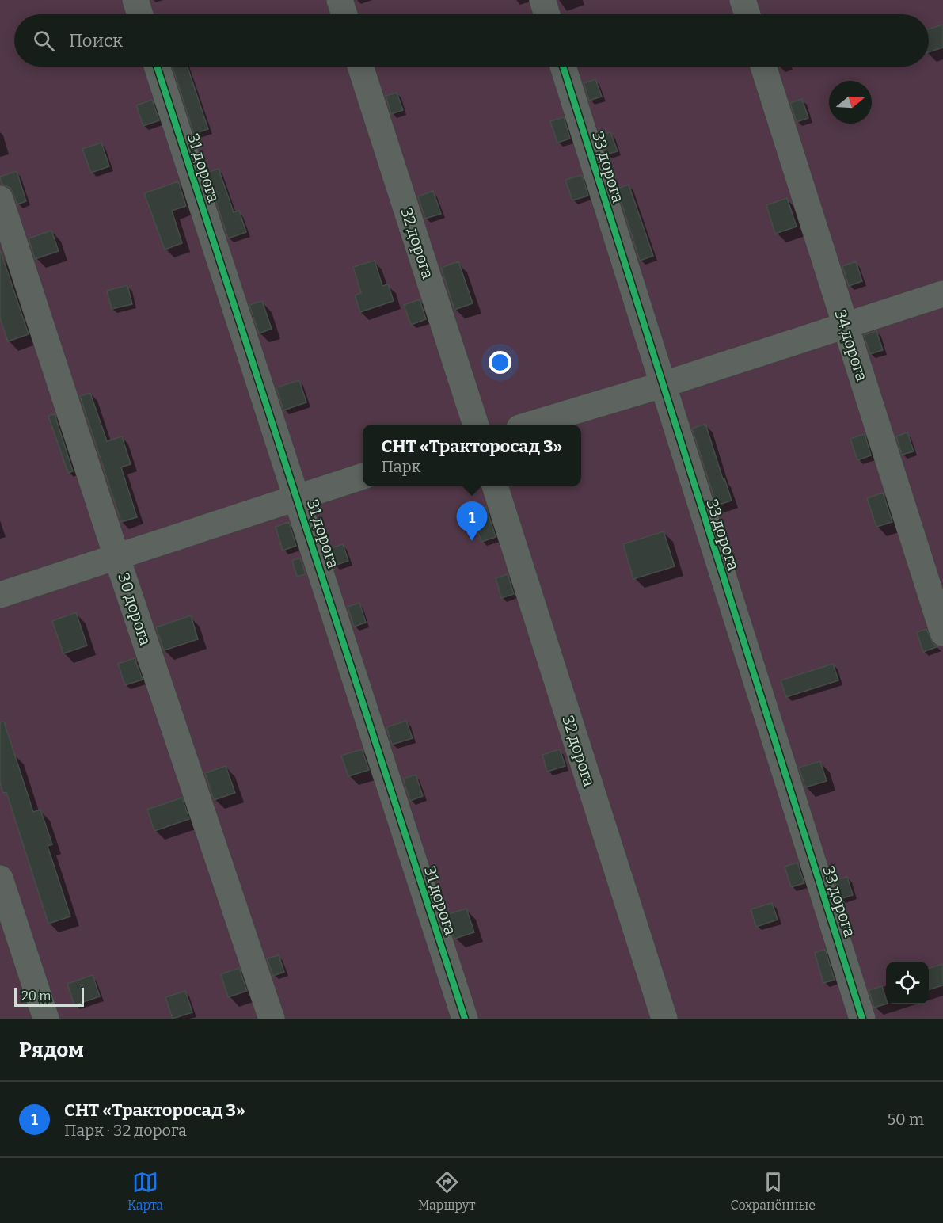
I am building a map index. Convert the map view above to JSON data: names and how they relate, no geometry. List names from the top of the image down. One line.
{"streets":{"street":["33 дорога","31 дорога","32 дорога","34 дорога","30 дорога"]},"scale_bar":"20 m","north":"right","page":{"search":"Поиск","popup":["СНТ «Тракторосад 3»","Парк"],"pins":"1","scale":"20 m","heading":"Рядом","list":[{"mark":"1","name":"СНТ «Тракторосад 3»","note":"Парк · 32 дорога","value":"50 m"}],"nav":["Карта","Маршрут","Сохранённые"]}}
